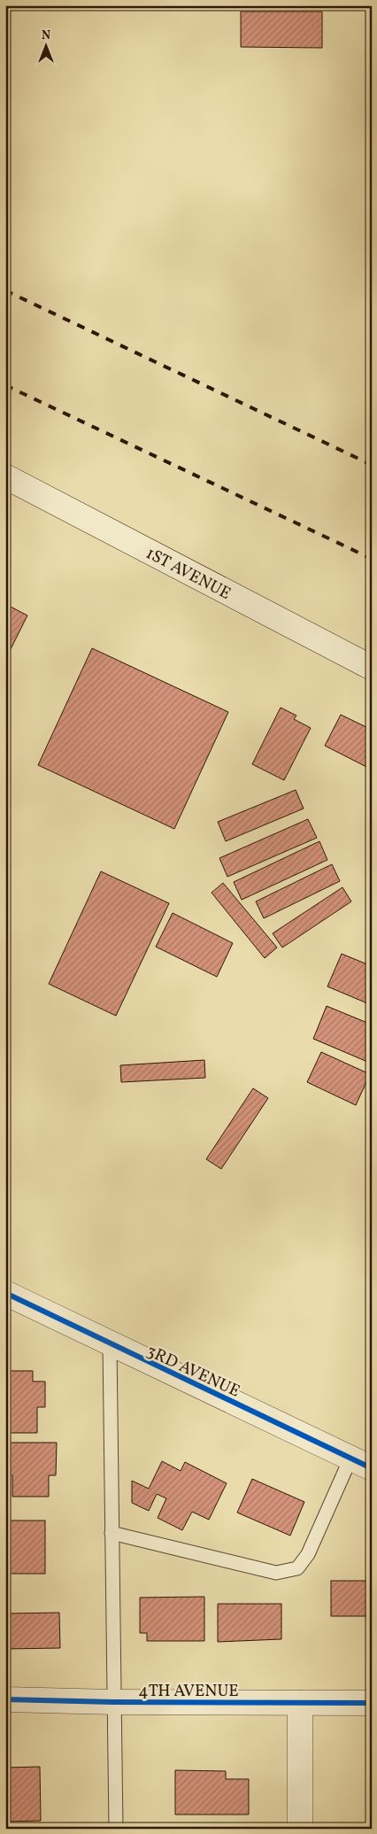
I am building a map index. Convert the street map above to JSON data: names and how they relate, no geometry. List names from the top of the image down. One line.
{"streets":{"street":["1ST AVENUE","3RD AVENUE","4TH AVENUE"]},"north":"top"}
